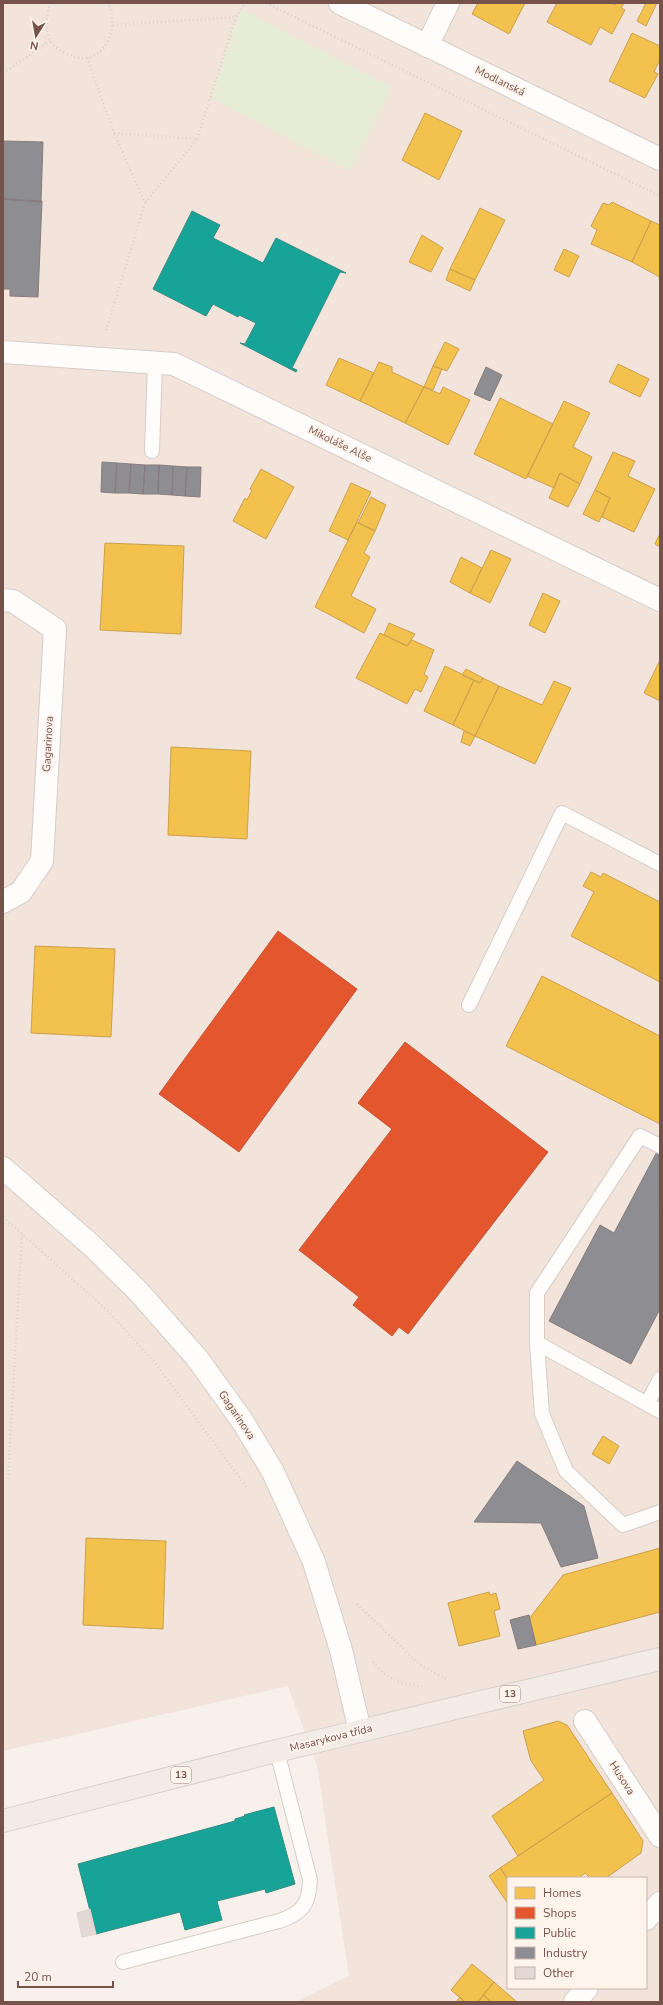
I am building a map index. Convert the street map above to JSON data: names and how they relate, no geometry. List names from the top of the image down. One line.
{"streets":{"main road":["13","Masarykova třída"],"street":["Modlanská","Mikoláše Alše","Gagarinova","Husova"]},"crossings":[["Gagarinova","Masarykova třída"]],"legend":["Homes","Shops","Public","Industry","Other"],"scale_bar":"20 m","north":"bottom"}
